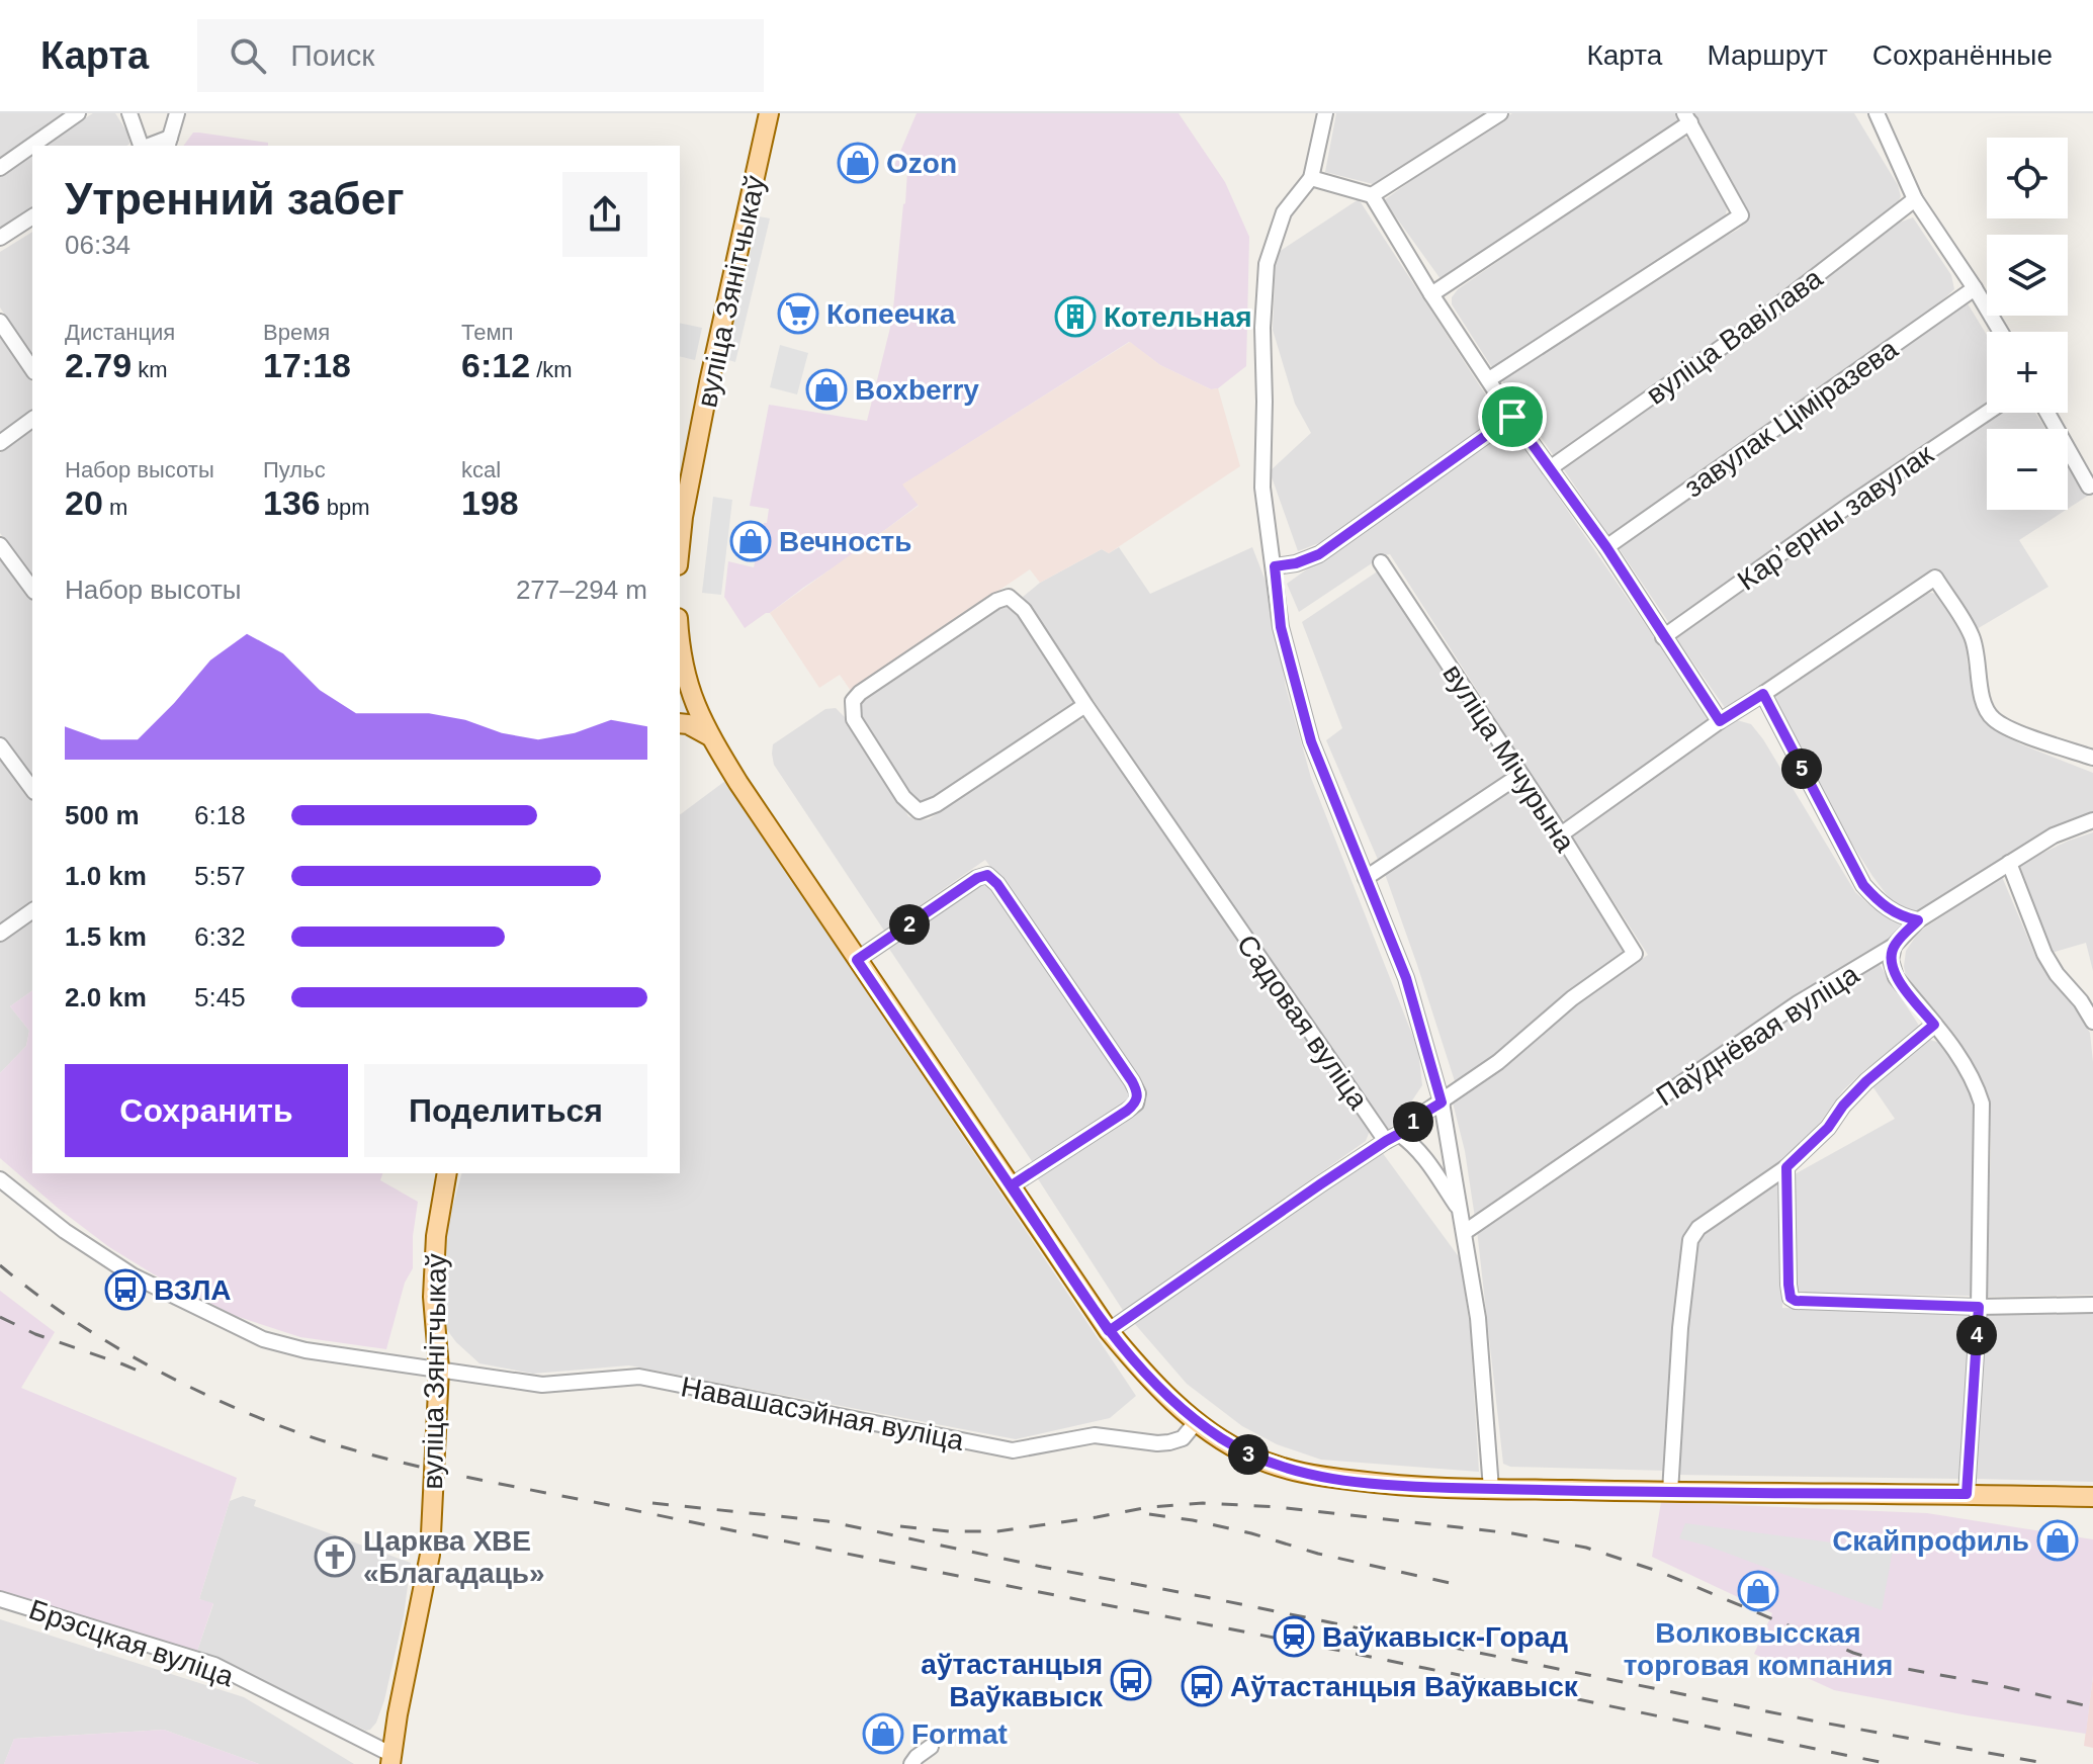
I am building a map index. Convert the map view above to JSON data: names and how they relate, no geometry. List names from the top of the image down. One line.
{"streets":{"main road":["вуліца Зянітчыкаў"],"street":["вуліца Вавілава","завулак Ціміразева","Карʼерны завулак","вуліца Мічурына","Садовая вуліца","Паўднёвая вуліца","Навашасэйная вуліца","Брэсцкая вуліца"]},"crossings":[["вуліца Зянітчыкаў","Навашасэйная вуліца"],["вуліца Зянітчыкаў","Брэсцкая вуліца"]],"places":{"shop":["Ozon","Boxberry","Вечность","Скайпрофиль","Волковысская торговая компания","Format"],"supermarket":["Копеечка"],"building":["Котельная"],"bus stop":["ВЗЛА","аўтастанцыя Ваўкавыск","Аўтастанцыя Ваўкавыск"],"church":["Царква ХВЕ «Благадаць»"],"station":["Ваўкавыск-Горад"]},"page":{"header":"Карта","search":"Поиск","nav":["Карта","Маршрут","Сохранённые"],"map_buttons":["+","−"],"heading":["Утренний забег","06:34"],"stats":[["Дистанция","2.79 km"],["Время","17:18"],["Темп","6:12 /km"],["Набор высоты","20 m"],["Пульс","136 bpm"],["kcal","198"]],"chart":["Набор высоты","277–294 m"],"pins":["5","2","1","4","3"],"list":[{"name":"500 m","note":"6:18"},{"name":"1.0 km","note":"5:57"},{"name":"1.5 km","note":"6:32"},{"name":"2.0 km","note":"5:45"}],"buttons":["Сохранить","Поделиться"]}}
